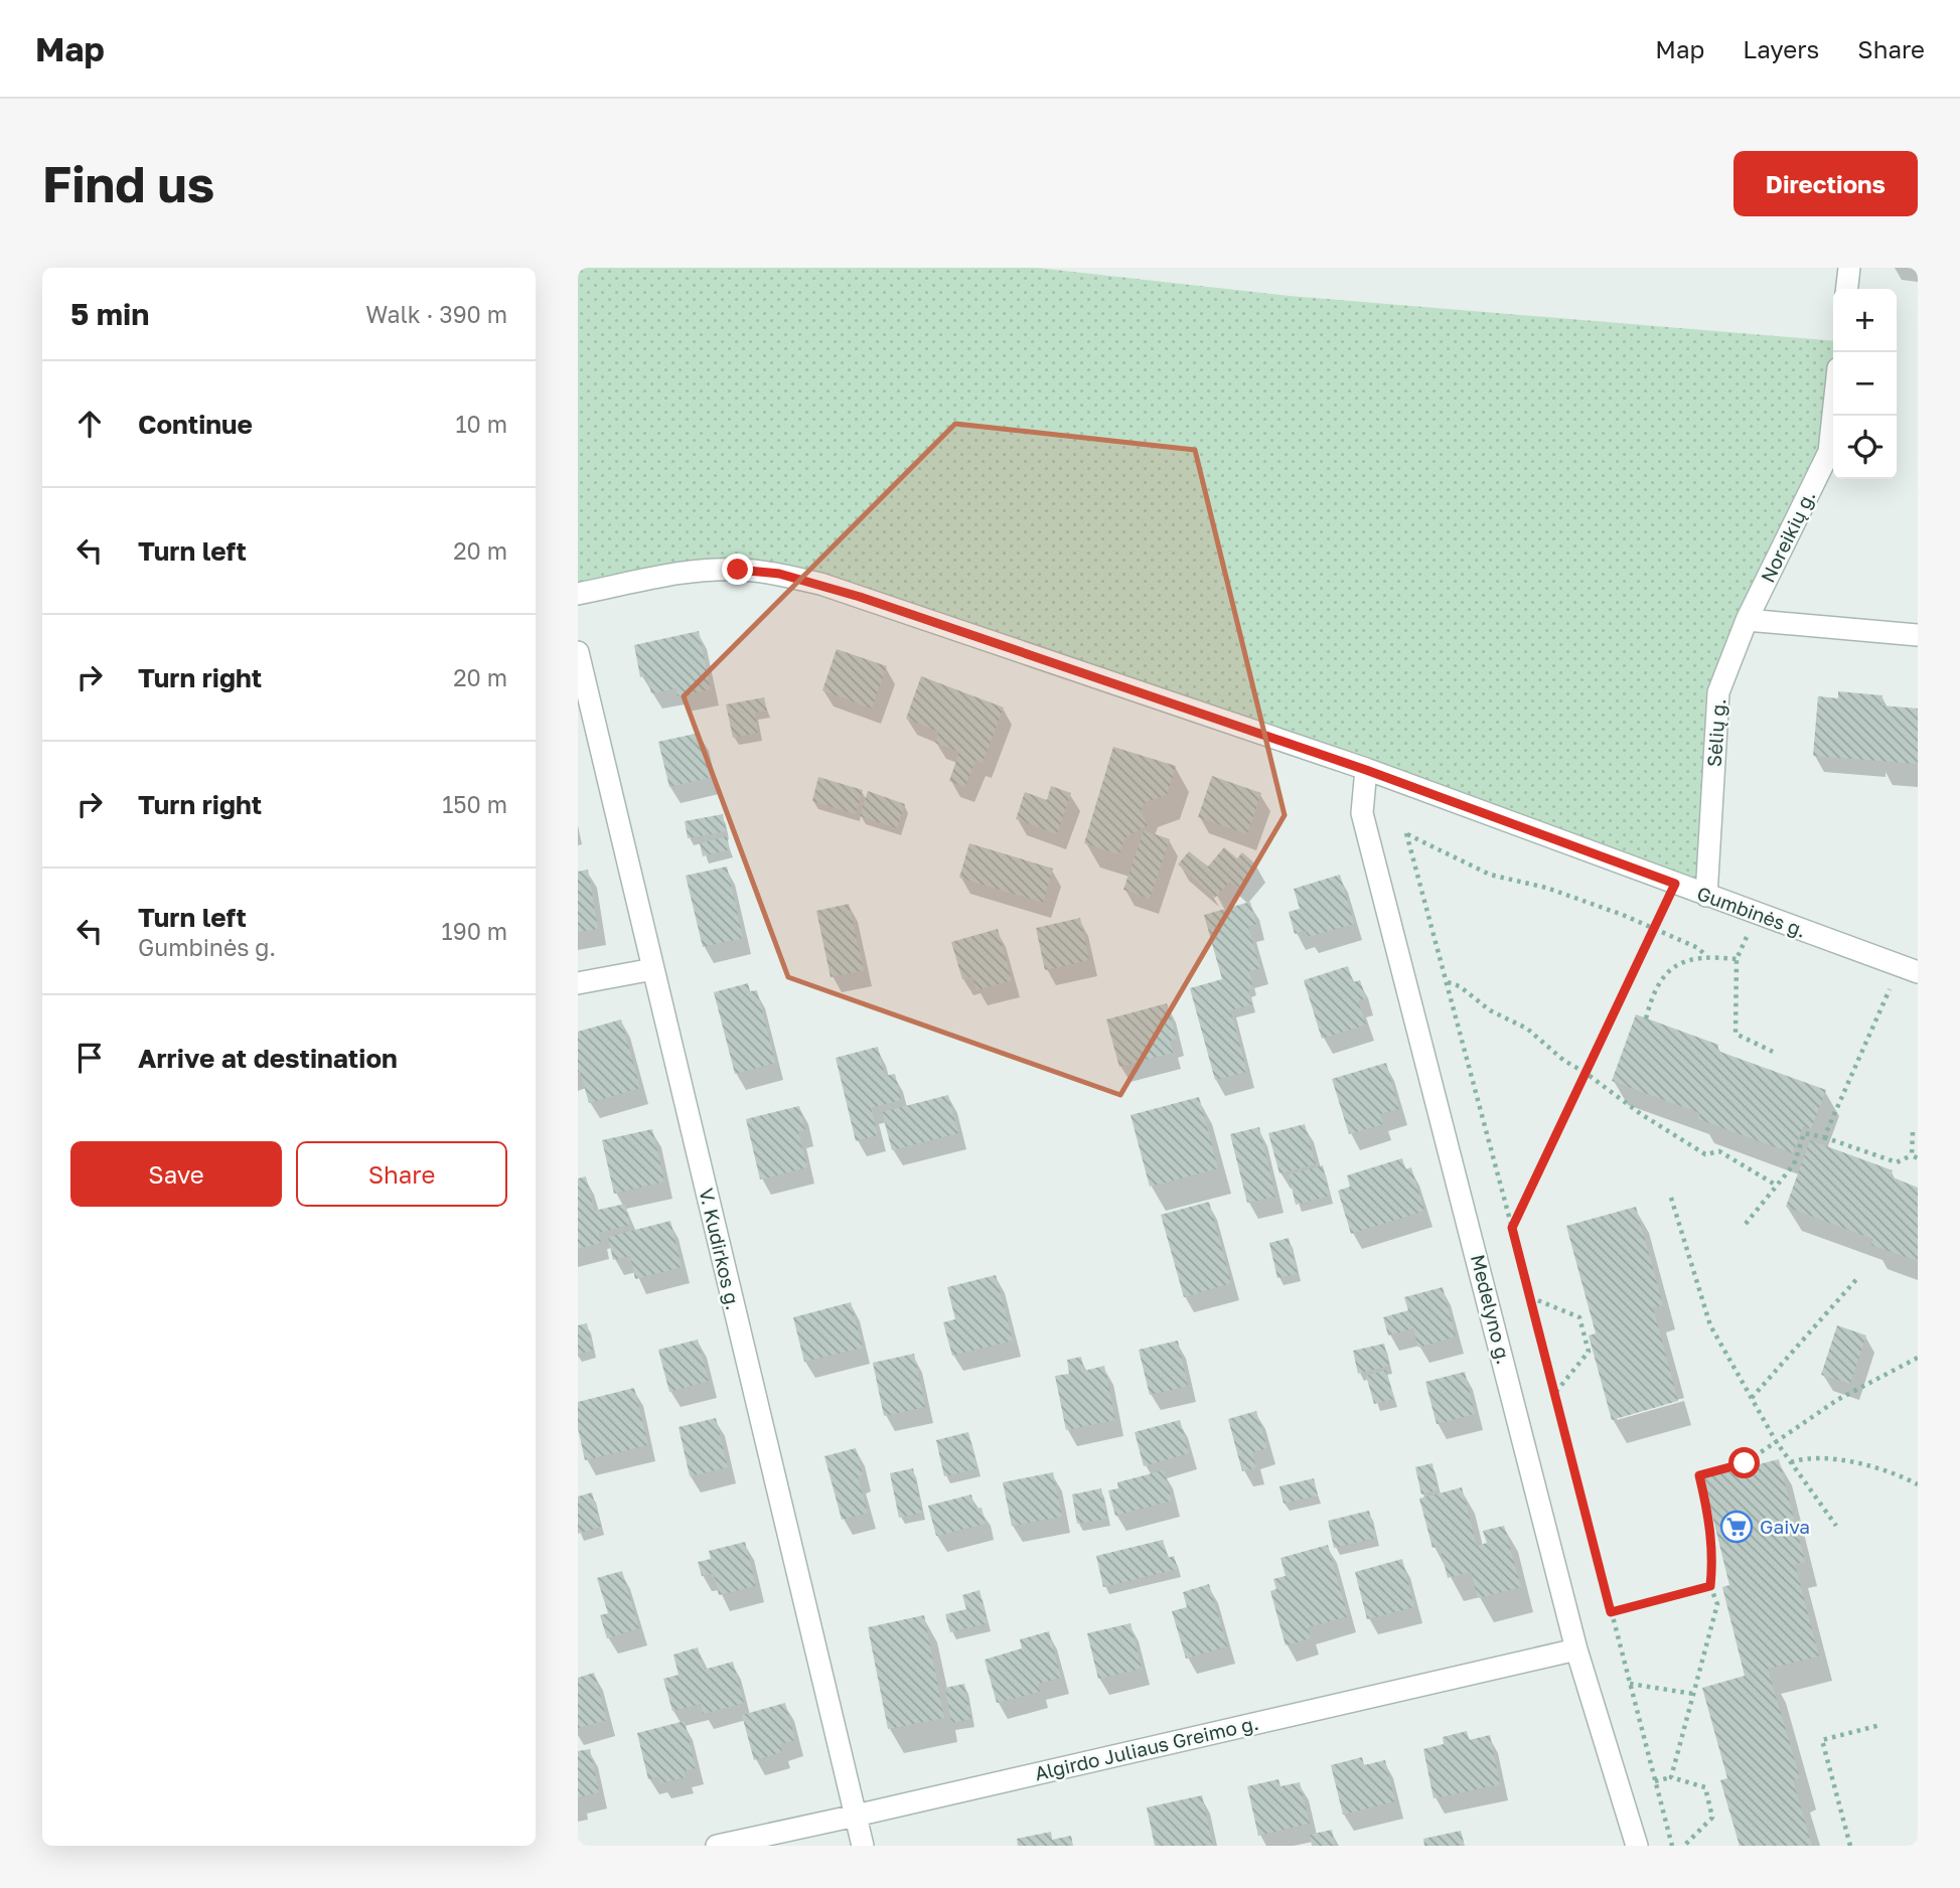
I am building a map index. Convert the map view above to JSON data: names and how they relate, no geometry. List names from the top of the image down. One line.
{"streets":{"street":["Noreikių g.","Sėlių g.","Gumbinės g.","V. Kudirkos g.","Medelyno g.","Algirdo Juliaus Greimo g."]},"crossings":[["Noreikių g.","Sėlių g."],["Sėlių g.","Gumbinės g."],["Gumbinės g.","Medelyno g."],["V. Kudirkos g.","Algirdo Juliaus Greimo g."],["Medelyno g.","Algirdo Juliaus Greimo g."]],"places":{"supermarket":["Gaiva"]},"page":{"header":"Map","nav":["Map","Layers","Share"],"buttons":["Directions",["Save","Share"]],"title":"Find us","heading":["5 min","Walk · 390 m"],"map_buttons":["+","−"],"list":[["Continue","10 m"],["Turn left","20 m"],["Turn right","20 m"],["Turn right","150 m"],["Turn left","Gumbinės g.","190 m"],"Arrive at destination"]}}
